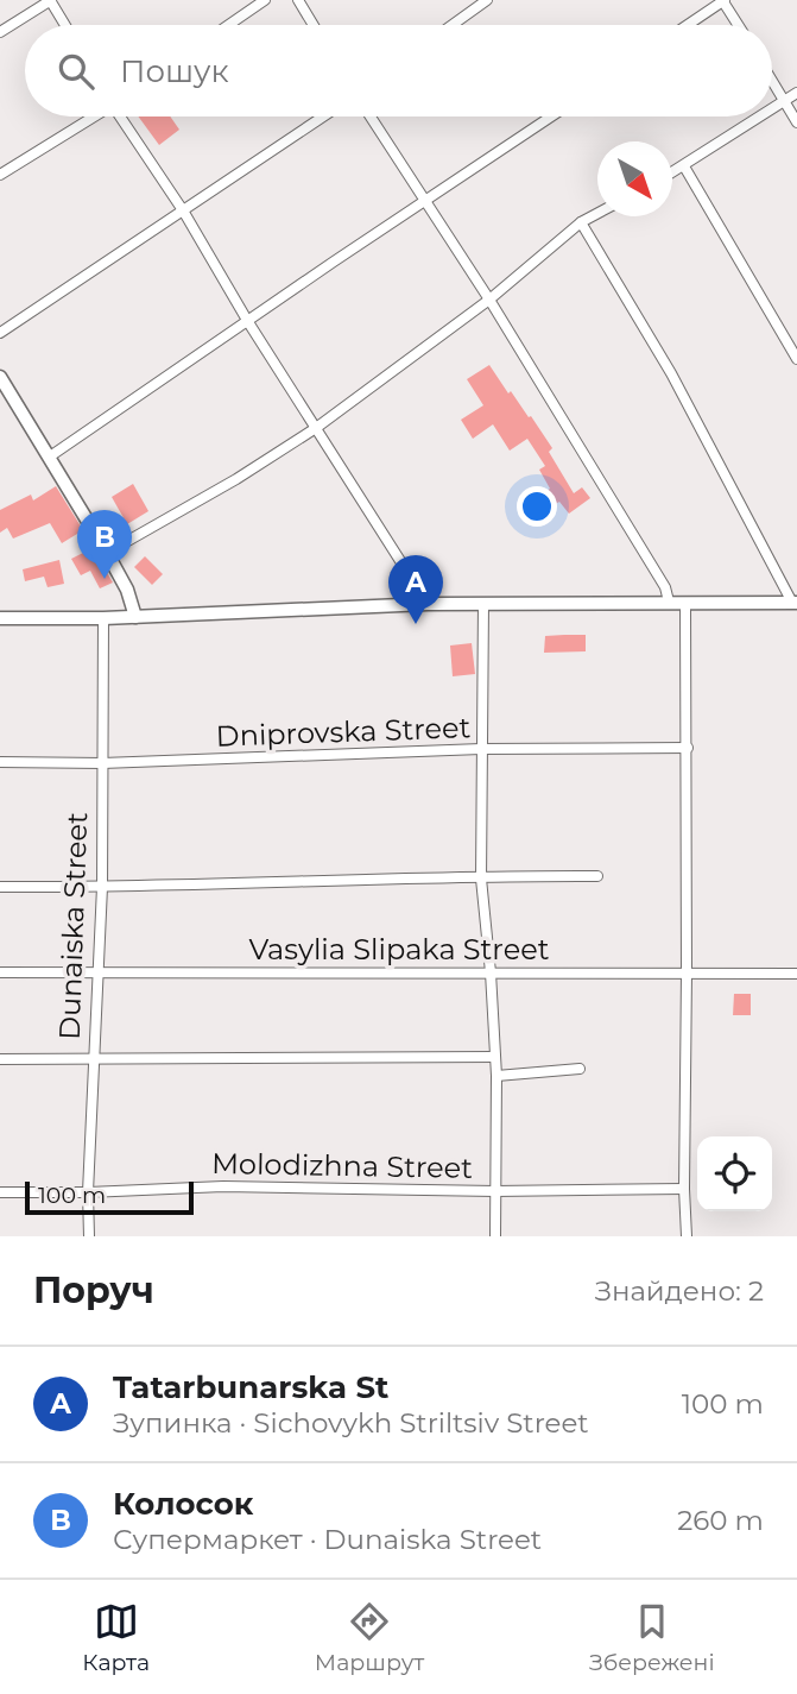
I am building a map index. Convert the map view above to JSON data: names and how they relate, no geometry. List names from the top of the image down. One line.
{"streets":{"street":["Dniprovska Street","Dunaiska Street","Vasylia Slipaka Street","Molodizhna Street"]},"crossings":[["Dniprovska Street","Dunaiska Street"],["Dunaiska Street","Vasylia Slipaka Street"],["Dunaiska Street","Molodizhna Street"]],"scale_bar":"100 m","north":"bottom right","page":{"search":"Пошук","pins":["B","A"],"scale":"100 m","heading":["Поруч","Знайдено: 2"],"list":[{"mark":"A","name":"Tatarbunarska St","note":"Зупинка · Sichovykh Striltsiv Street","value":"100 m"},{"mark":"B","name":"Колосок","note":"Супермаркет · Dunaiska Street","value":"260 m"}],"nav":["Карта","Маршрут","Збережені"]}}
